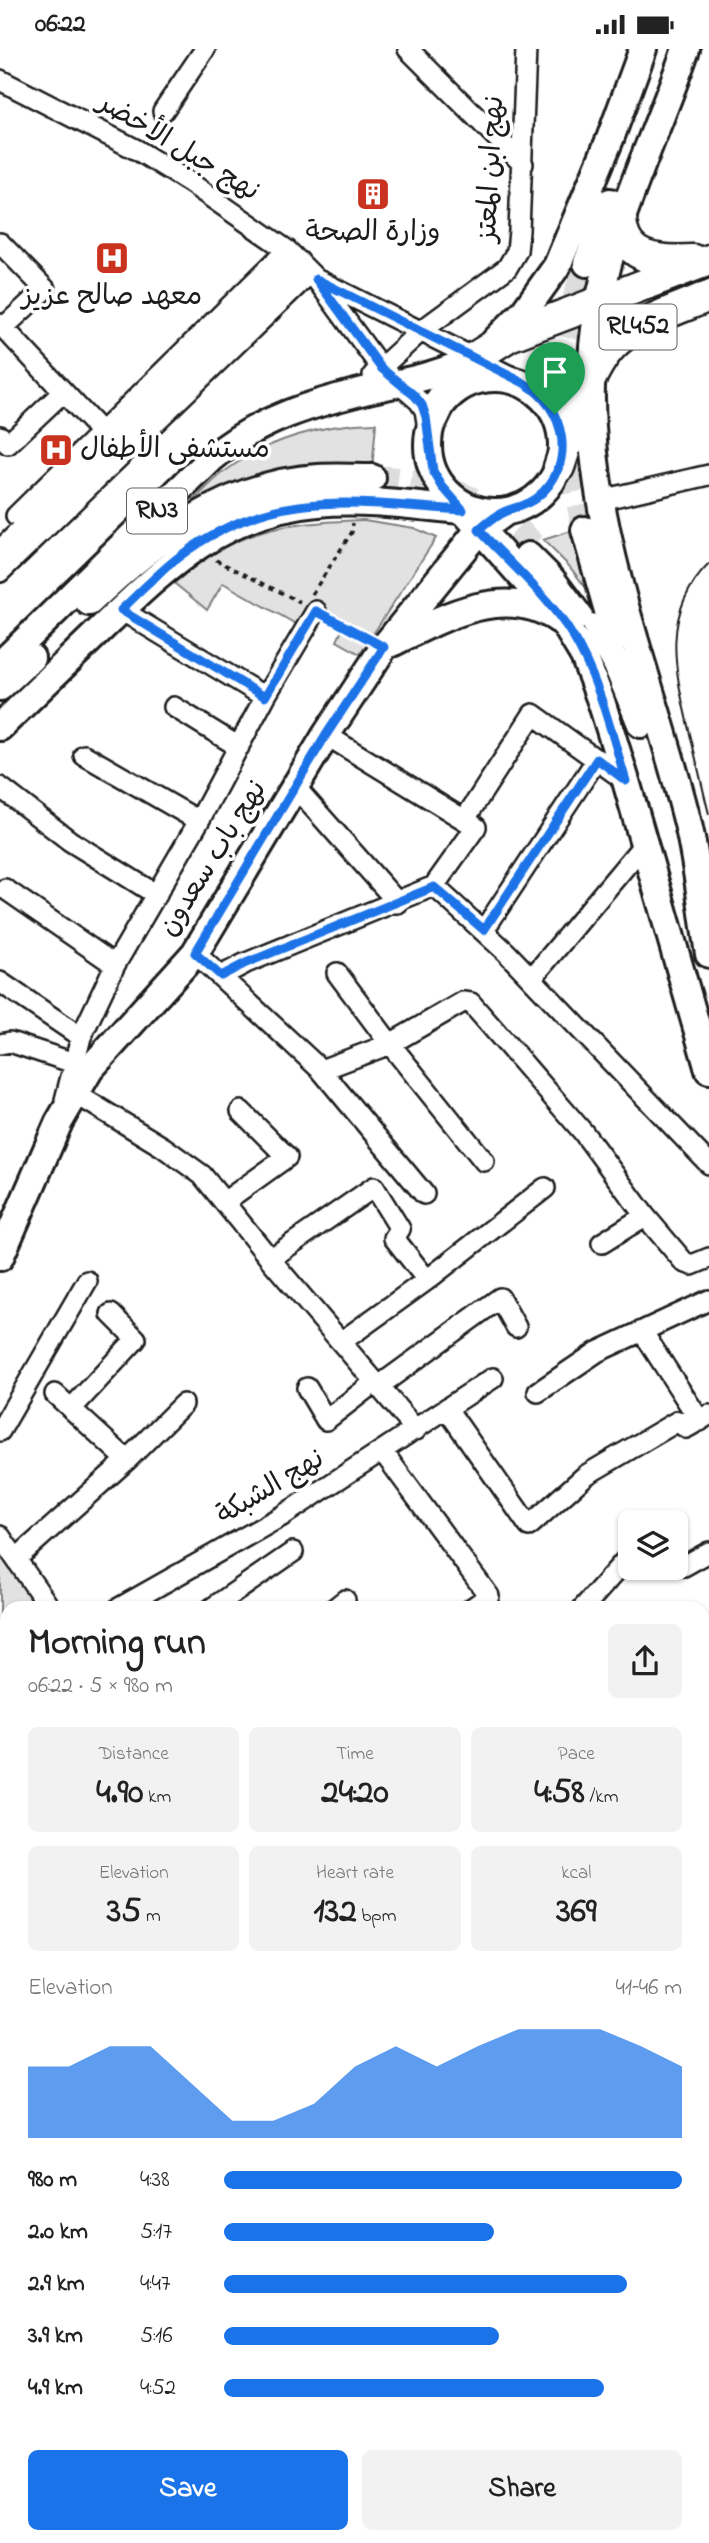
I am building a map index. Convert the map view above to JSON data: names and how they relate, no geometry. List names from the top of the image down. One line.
{"streets":{"highway":["RL452"],"main road":["RN3","نهج باب سعدون"],"street":["نهج جبل الأخضر","نهج ابن المعتز","نهج الشبكة"]},"crossings":[["نهج جبل الأخضر","نهج ابن المعتز"],["نهج جبل الأخضر","RL452"],["نهج جبل الأخضر","RN3"],["نهج جبل الأخضر","نهج باب سعدون"],["نهج ابن المعتز","RN3"],["RL452","RN3"],["RL452","نهج باب سعدون"],["RN3","نهج باب سعدون"]],"places":{"building":["وزارة الصحة"],"hospital":["معهد صالح عزيز","مستشفى الأطفال"]},"page":{"status":"06:22","heading":["Morning run","06:22 · 5 × 980 m"],"stats":[["Distance","4.90 km"],["Time","24:20"],["Pace","4:58 /km"],["Elevation","35 m"],["Heart rate","132 bpm"],["kcal","369"]],"chart":["Elevation","41–46 m"],"list":[{"name":"980 m","note":"4:38"},{"name":"2.0 km","note":"5:17"},{"name":"2.9 km","note":"4:47"},{"name":"3.9 km","note":"5:16"},{"name":"4.9 km","note":"4:52"}],"buttons":["Save","Share"]}}
